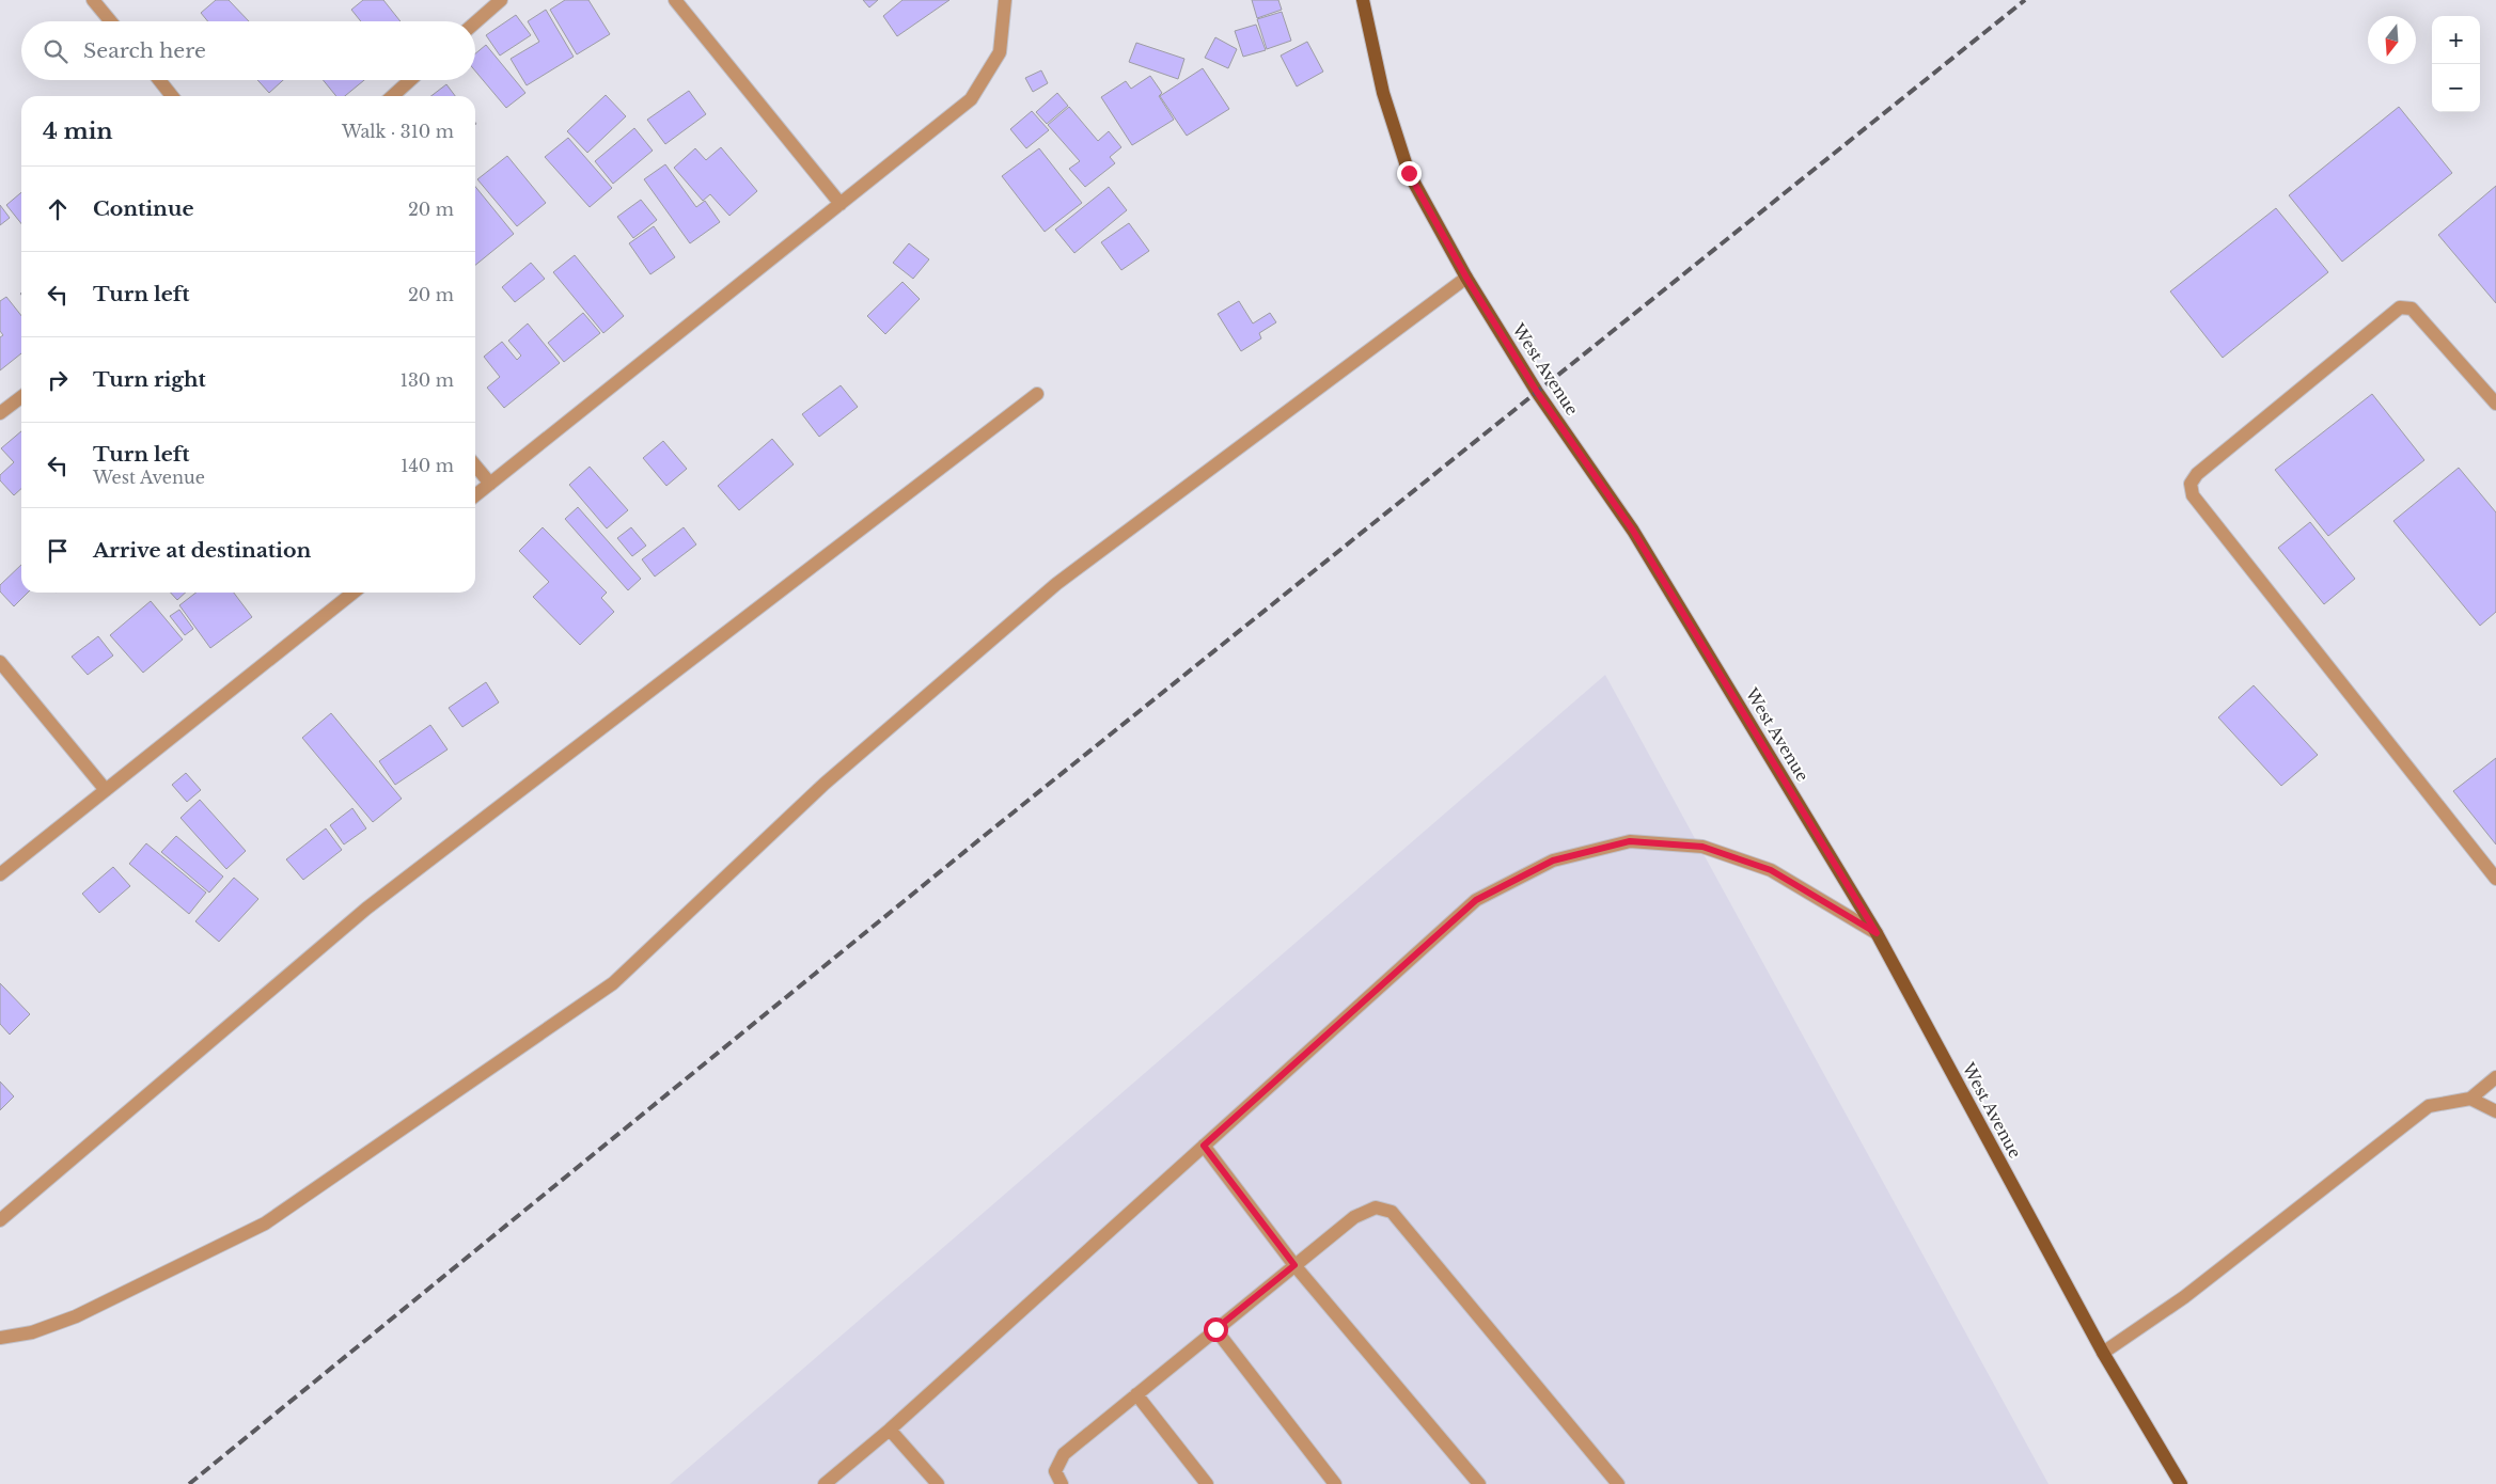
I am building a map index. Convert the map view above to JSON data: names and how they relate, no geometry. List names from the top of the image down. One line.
{"streets":{"main road":["West Avenue"]},"north":"bottom","page":{"map_buttons":["+","−"],"search":"Search here","heading":["4 min","Walk · 310 m"],"list":[["Continue","20 m"],["Turn left","20 m"],["Turn right","130 m"],["Turn left","West Avenue","140 m"],"Arrive at destination"]}}
